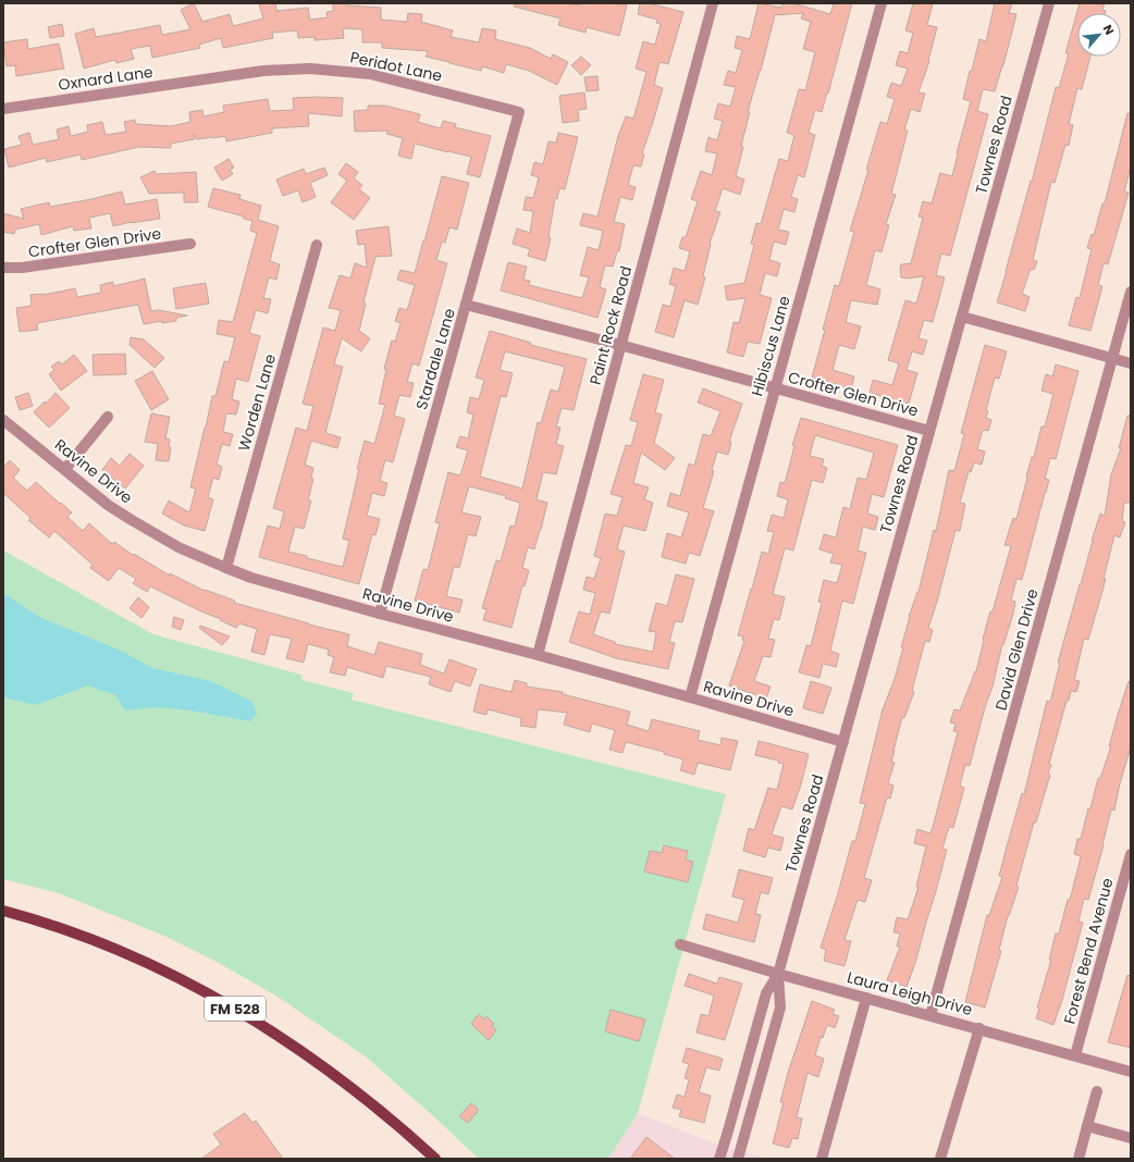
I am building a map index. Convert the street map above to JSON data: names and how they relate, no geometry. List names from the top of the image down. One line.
{"streets":{"main road":["FM 528"],"street":["Peridot Lane","Oxnard Lane","Townes Road","Crofter Glen Drive","Paint Rock Road","Hibiscus Lane","Stardale Lane","Worden Lane","Ravine Drive","David Glen Drive","Forest Bend Avenue","Laura Leigh Drive"]},"crossings":[["Peridot Lane","Oxnard Lane"],["Peridot Lane","Stardale Lane"],["Townes Road","Crofter Glen Drive"],["Townes Road","Ravine Drive"],["Townes Road","Laura Leigh Drive"],["Crofter Glen Drive","Paint Rock Road"],["Crofter Glen Drive","Hibiscus Lane"],["Crofter Glen Drive","Stardale Lane"],["Paint Rock Road","Ravine Drive"],["Hibiscus Lane","Ravine Drive"],["Stardale Lane","Ravine Drive"],["Worden Lane","Ravine Drive"],["David Glen Drive","Laura Leigh Drive"],["Forest Bend Avenue","Laura Leigh Drive"]],"north":"top right"}
